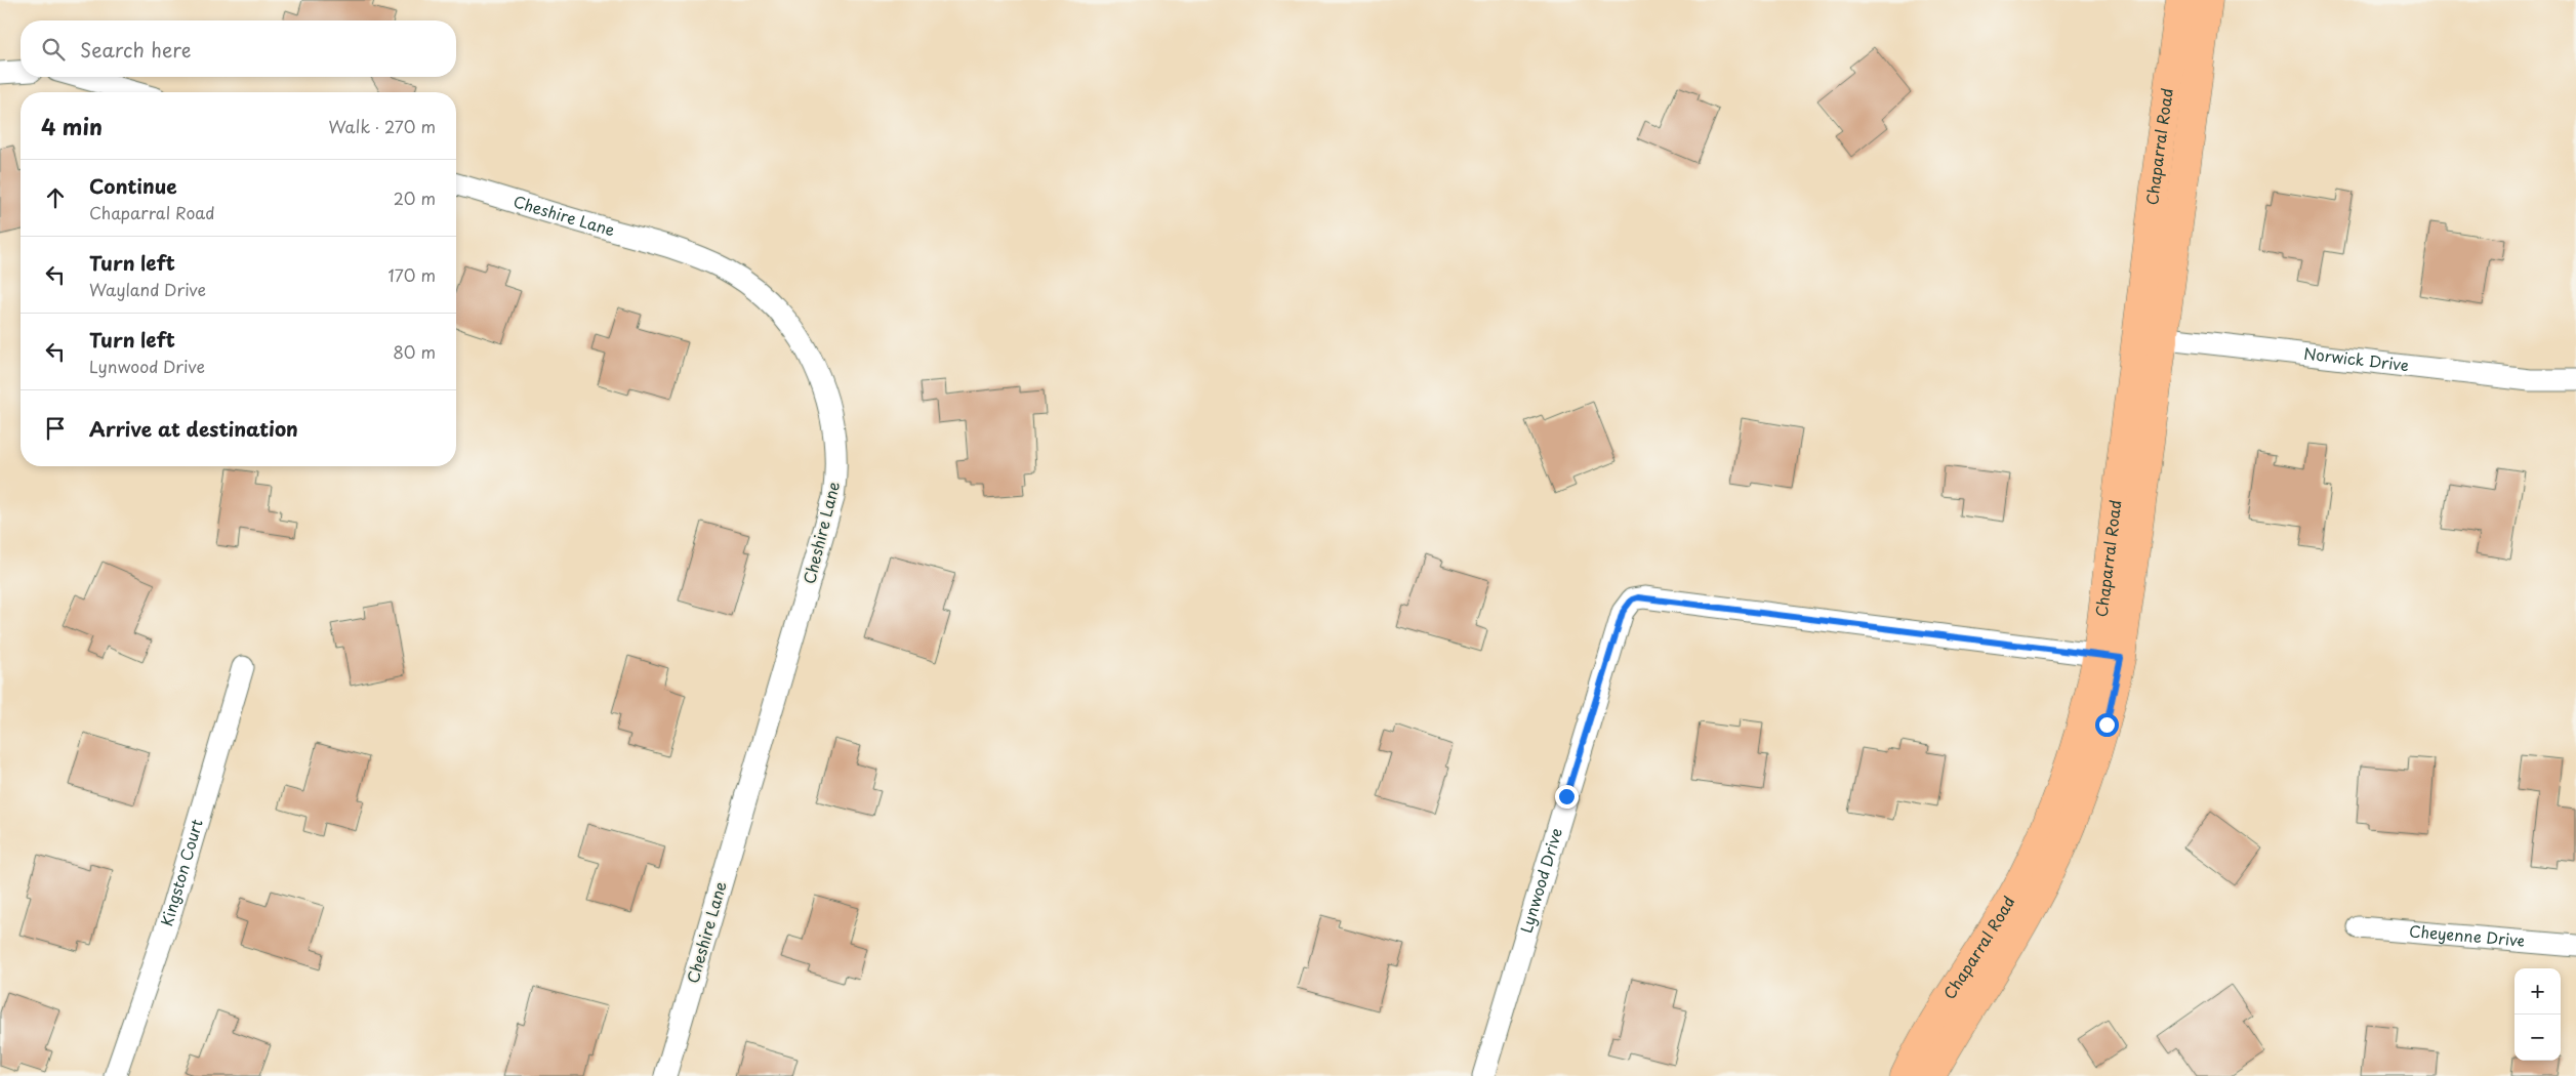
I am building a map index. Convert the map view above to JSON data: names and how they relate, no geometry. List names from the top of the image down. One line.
{"streets":{"main road":["Chaparral Road"],"street":["Cheshire Lane","Norwick Drive","Kingston Court","Lynwood Drive","Cheyenne Drive"]},"crossings":[["Chaparral Road","Norwick Drive"],["Chaparral Road","Lynwood Drive"]],"page":{"search":"Search here","heading":["4 min","Walk · 270 m"],"list":[["Continue","Chaparral Road","20 m"],["Turn left","Wayland Drive","170 m"],["Turn left","Lynwood Drive","80 m"],"Arrive at destination"],"map_buttons":["+","−"]}}
